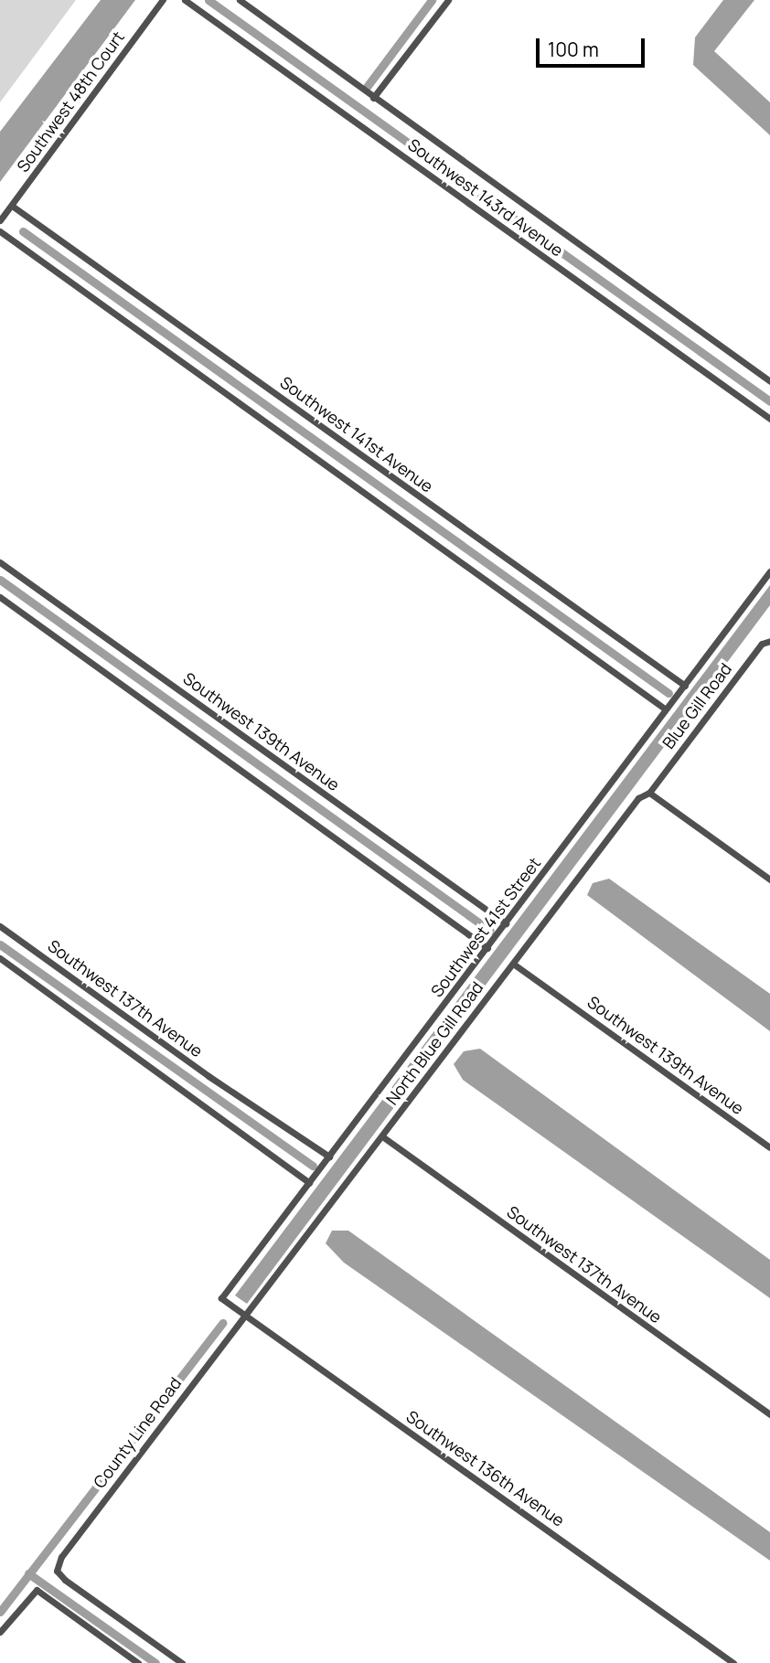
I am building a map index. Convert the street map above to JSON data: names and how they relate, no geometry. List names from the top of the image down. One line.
{"streets":{"street":["Southwest 48th Court","Southwest 143rd Avenue","Southwest 141st Avenue","Blue Gill Road","Southwest 139th Avenue","Southwest 41st Street","Southwest 137th Avenue","North Blue Gill Road","County Line Road","Southwest 136th Avenue"]},"crossings":[["Southwest 48th Court","Southwest 141st Avenue"],["Southwest 141st Avenue","Southwest 41st Street"],["Blue Gill Road","North Blue Gill Road"],["Southwest 139th Avenue","Southwest 41st Street"],["Southwest 139th Avenue","North Blue Gill Road"],["Southwest 41st Street","Southwest 137th Avenue"],["Southwest 41st Street","Southwest 136th Avenue"],["Southwest 137th Avenue","North Blue Gill Road"],["North Blue Gill Road","County Line Road"],["North Blue Gill Road","Southwest 136th Avenue"],["County Line Road","Southwest 136th Avenue"]],"scale_bar":"100 m"}
